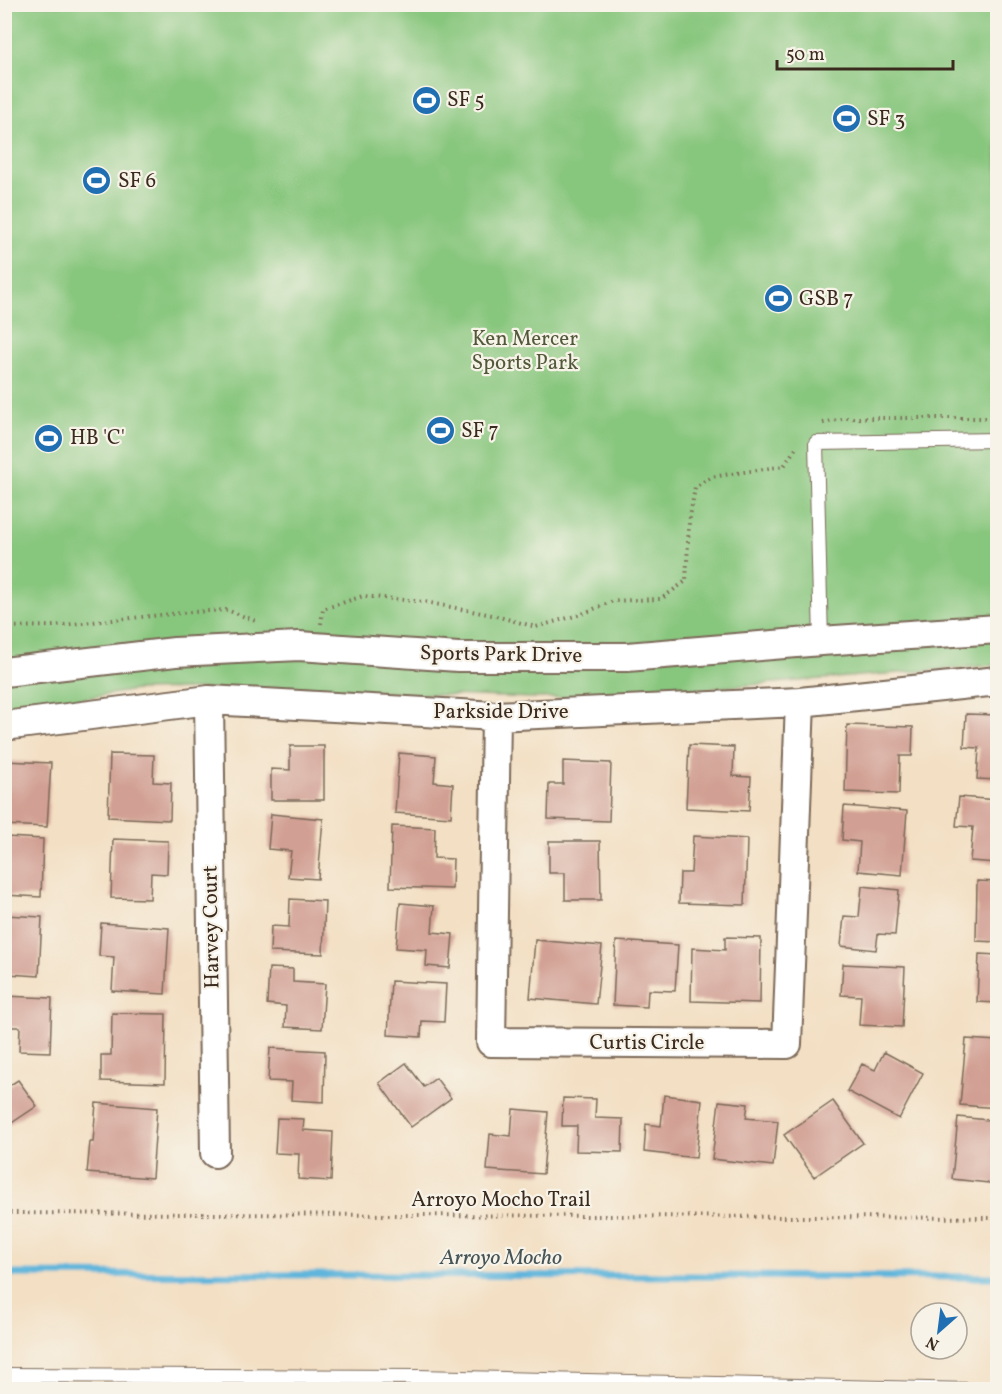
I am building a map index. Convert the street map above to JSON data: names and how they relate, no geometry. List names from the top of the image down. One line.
{"streets":{"street":["Sports Park Drive","Parkside Drive","Harvey Court","Curtis Circle"],"path":["Arroyo Mocho Trail"]},"crossings":[["Parkside Drive","Harvey Court"],["Parkside Drive","Curtis Circle"]],"water":["Arroyo Mocho"],"parks":["Ken Mercer Sports Park"],"places":{"sports":["SF 5","SF 3","SF 6","GSB 7","SF 7","HB 'C'"]},"scale_bar":"50 m","north":"bottom left"}
